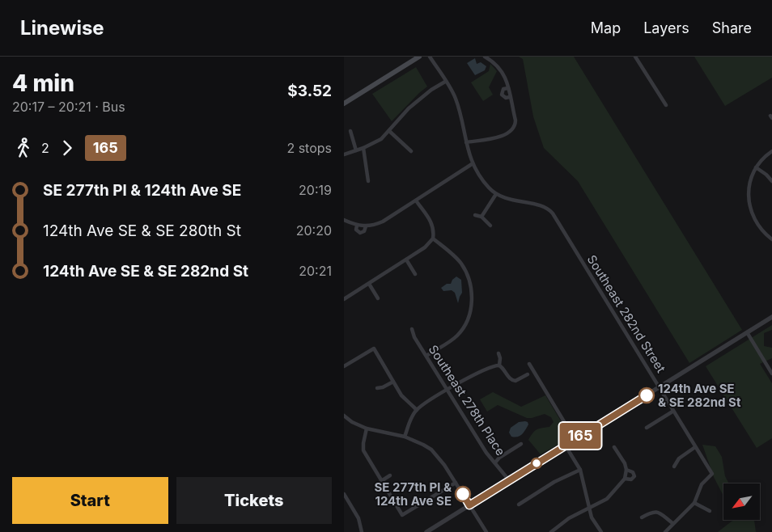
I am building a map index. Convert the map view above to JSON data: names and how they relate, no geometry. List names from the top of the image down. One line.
{"streets":{"street":["Southeast 282nd Street","Southeast 278th Place"]},"places":["124th Ave SE & SE 282nd St","SE 277th Pl & 124th Ave SE"],"lines":["bus line 165"],"north":"bottom left","page":{"header":"Linewise","nav":["Map","Layers","Share"],"heading":["4 min","20:17 – 20:21 · Bus","$3.52"],"on_map":"165","legs":["2","165","2 stops"],"list":[{"name":"SE 277th Pl & 124th Ave SE","value":"20:19"},{"name":"124th Ave SE & SE 280th St","value":"20:20"},{"name":"124th Ave SE & SE 282nd St","value":"20:21"}],"buttons":["Start","Tickets"]}}
